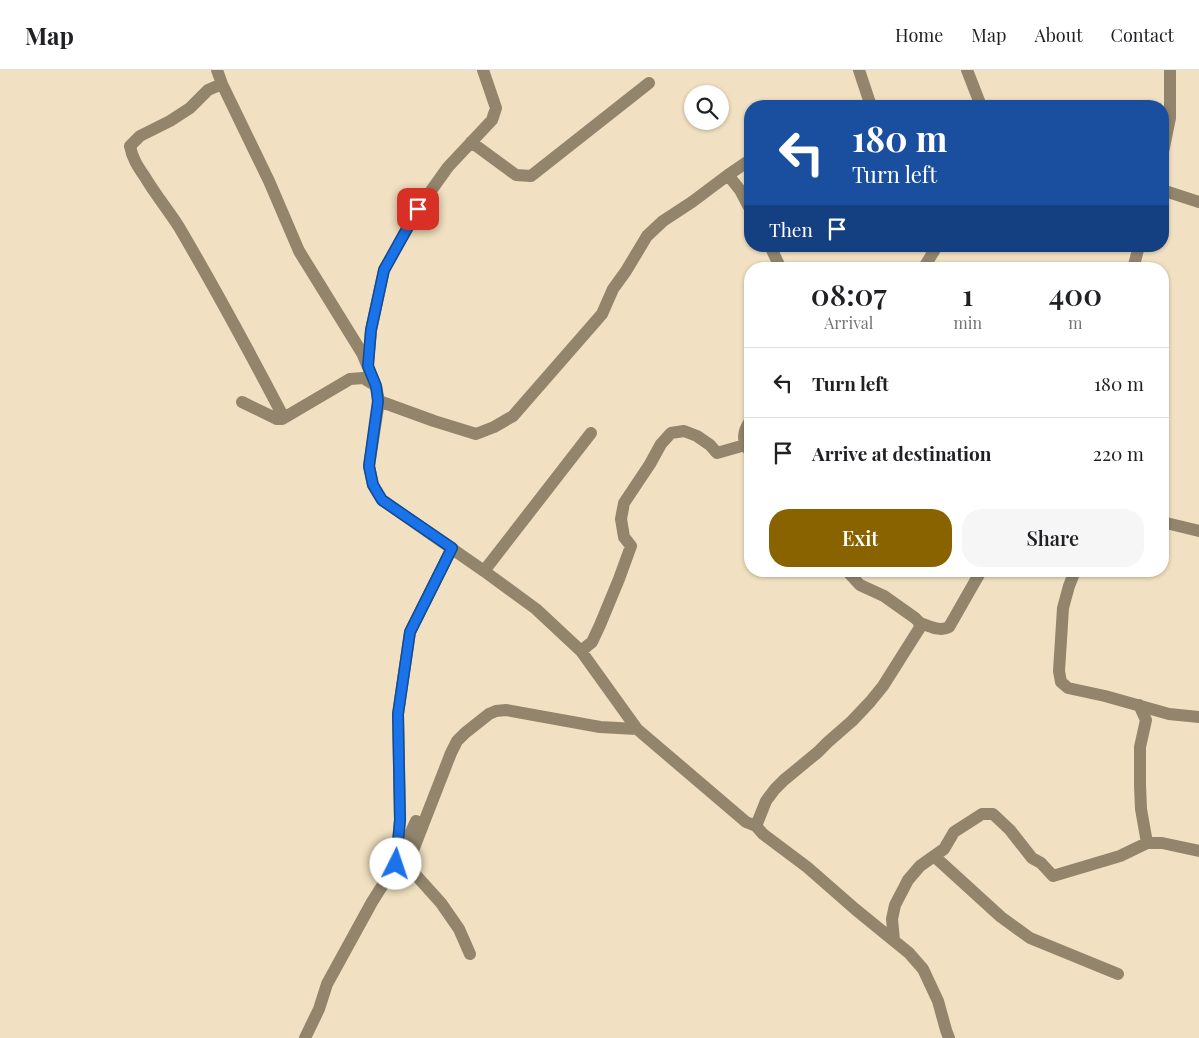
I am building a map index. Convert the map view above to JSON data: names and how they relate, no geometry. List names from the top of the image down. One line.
{"page":{"header":"Map","nav":["Home","Map","About","Contact"],"turn":["180 m","Turn left"],"then":"Then","eta":["08:07","Arrival","1","min","400","m"],"list":[{"name":"Turn left","value":"180 m"},{"name":"Arrive at destination","value":"220 m"}],"buttons":["Exit","Share"]}}
